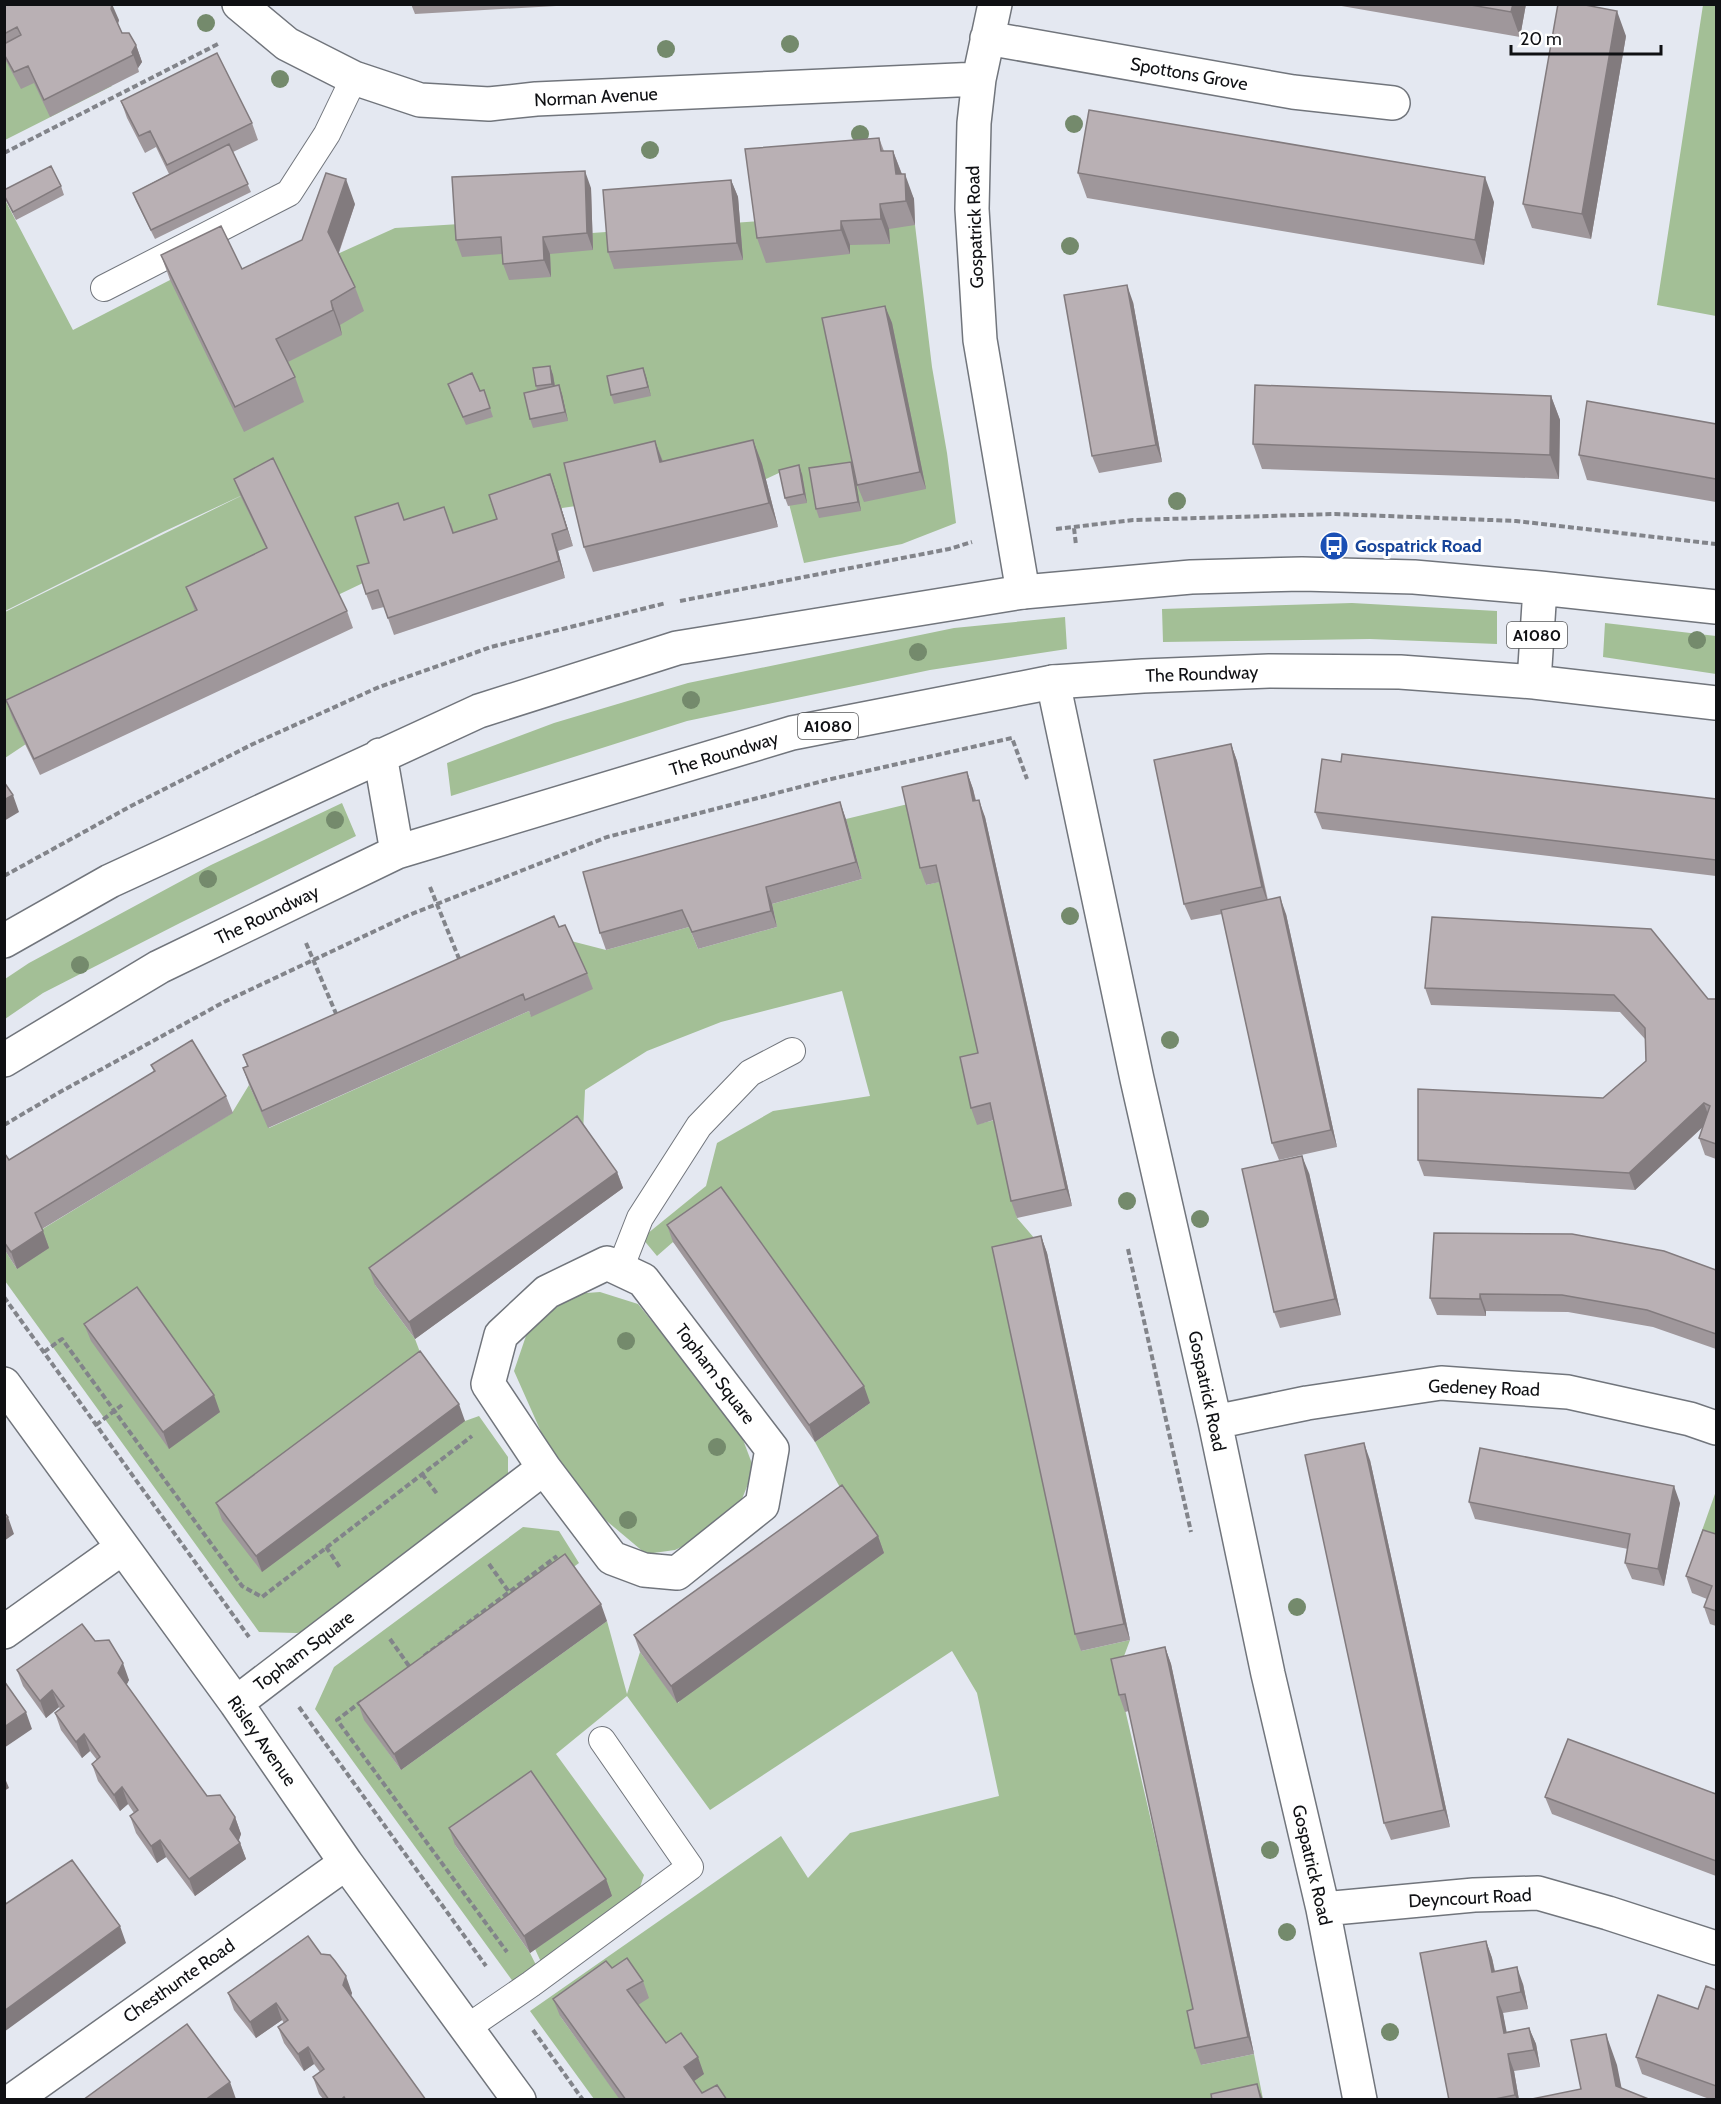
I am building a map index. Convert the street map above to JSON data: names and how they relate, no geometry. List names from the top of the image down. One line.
{"streets":{"street":["Spottons Grove","Norman Avenue","Gospatrick Road","A1080","The Roundway","Topham Square","Gedeney Road","Risley Avenue","Deyncourt Road","Chesthunte Road"]},"crossings":[["Spottons Grove","Gospatrick Road"],["Norman Avenue","Gospatrick Road"],["Gospatrick Road","The Roundway"],["Gospatrick Road","Gedeney Road"],["Gospatrick Road","Deyncourt Road"],["A1080","The Roundway"],["Topham Square","Risley Avenue"],["Risley Avenue","Chesthunte Road"]],"places":{"bus stop":["Gospatrick Road"]},"scale_bar":"20 m"}
